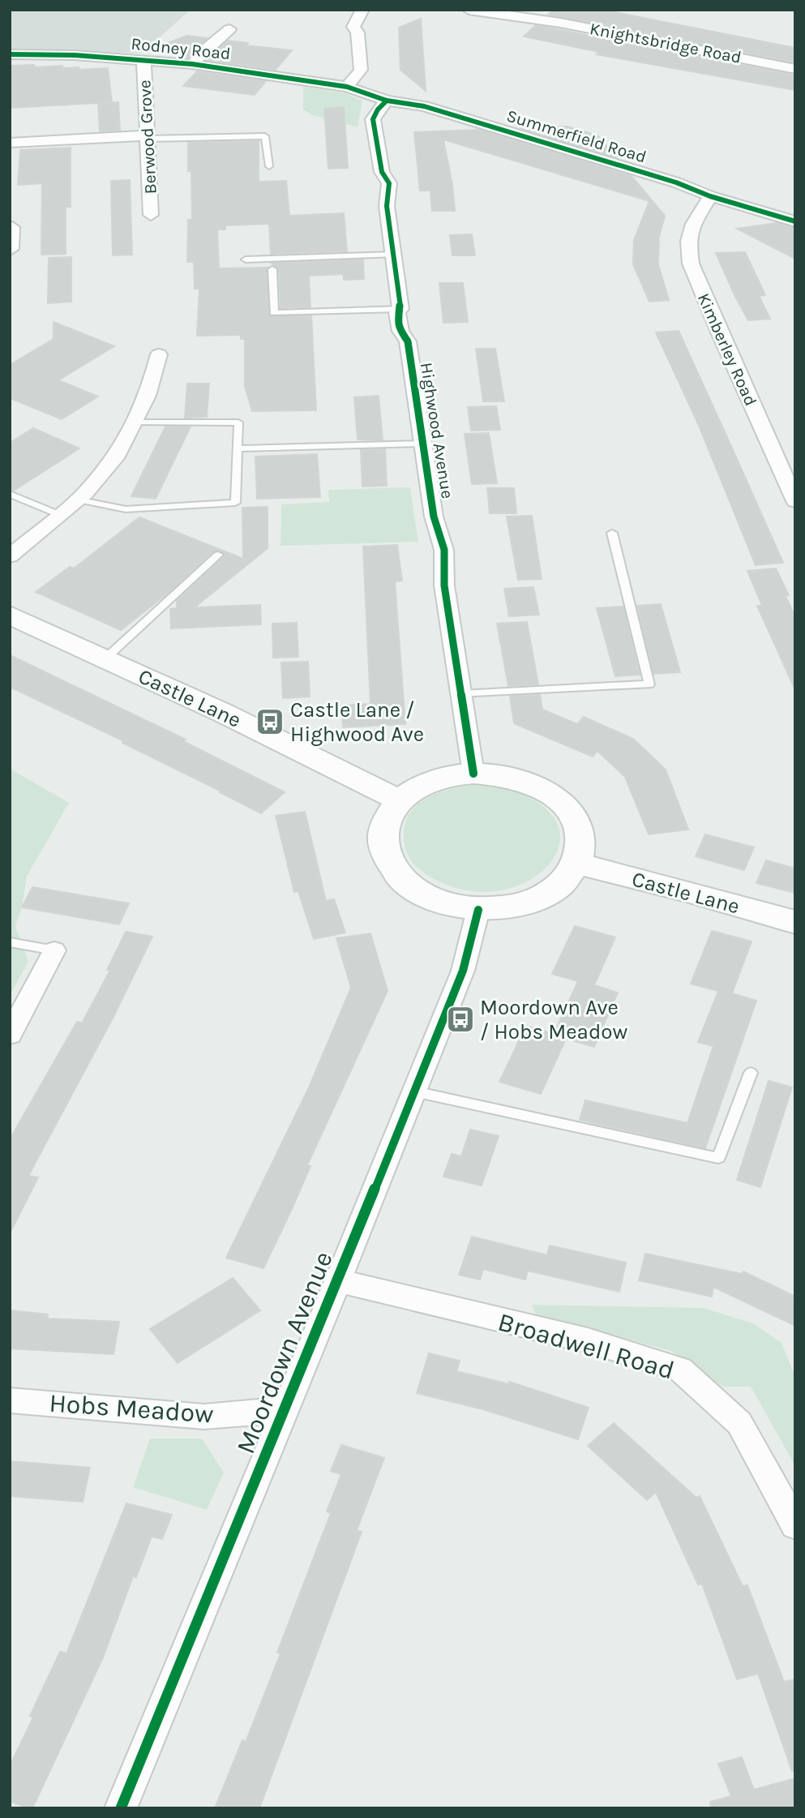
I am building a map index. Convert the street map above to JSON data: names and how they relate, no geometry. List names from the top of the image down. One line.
{"streets":{"street":["Knightsbridge Road","Rodney Road","Summerfield Road","Berwood Grove","Kimberley Road","Highwood Avenue","Castle Lane","Broadwell Road","Moordown Avenue","Hobs Meadow"]},"crossings":[["Rodney Road","Summerfield Road"],["Rodney Road","Berwood Grove"],["Summerfield Road","Kimberley Road"],["Summerfield Road","Highwood Avenue"],["Highwood Avenue","Castle Lane"],["Highwood Avenue","Moordown Avenue"],["Castle Lane","Moordown Avenue"],["Broadwell Road","Moordown Avenue"],["Moordown Avenue","Hobs Meadow"]],"places":{"bus stop":["Castle Lane / Highwood Ave","Moordown Ave / Hobs Meadow"]}}
